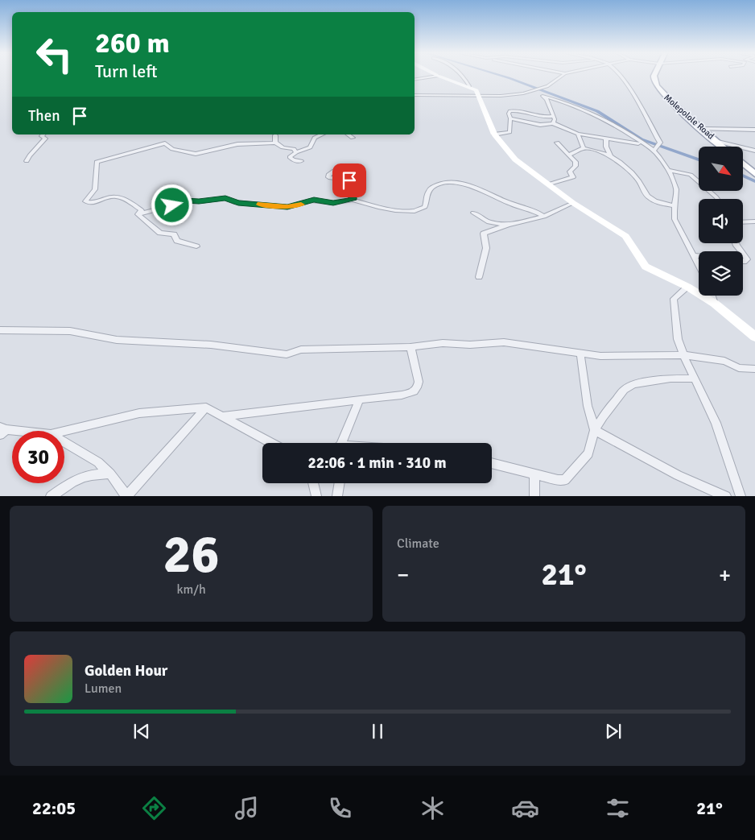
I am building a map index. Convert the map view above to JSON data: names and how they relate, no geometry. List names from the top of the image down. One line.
{"streets":{"main road":["Molepolole Road"]},"north":"bottom right","page":{"turn":["260 m","Turn left"],"then":"Then","limit":"30","trip":"22:06 · 1 min · 310 m","tile":[["26","km/h"],"Climate"],"heat":["−","21°","+"],"song":["Golden Hour","Lumen"],"tabs":["22:05","21°"]}}
